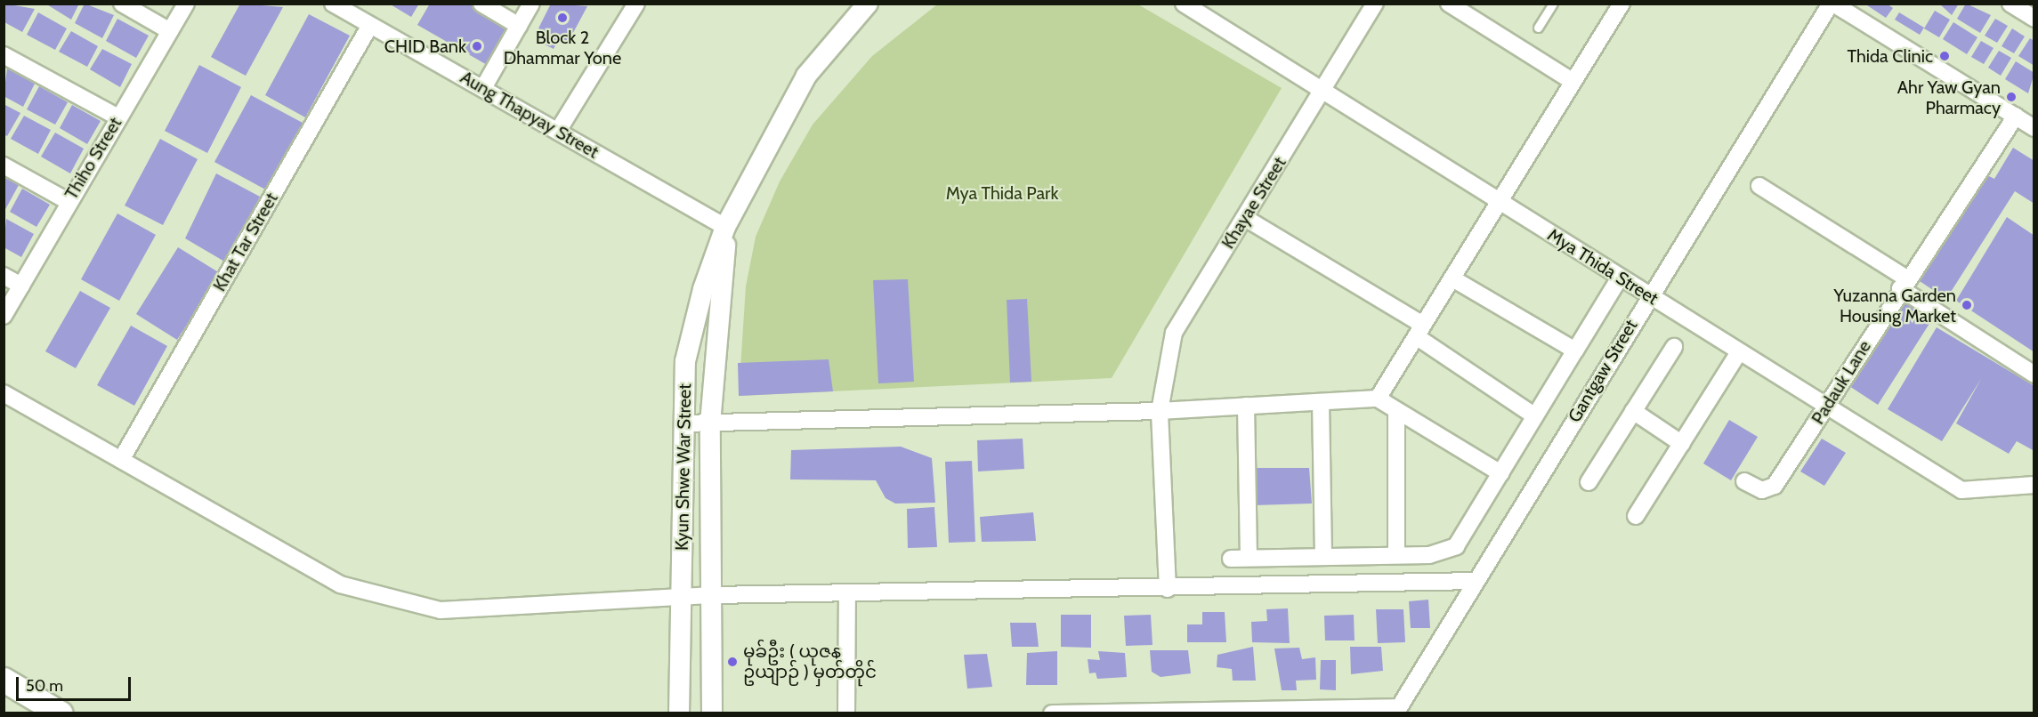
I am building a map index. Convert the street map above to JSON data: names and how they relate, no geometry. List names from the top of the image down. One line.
{"streets":{"street":["Aung Thapyay Street","Thiho Street","Khayae Street","Khat Tar Street","Mya Thida Street","Gantgaw Street","Padauk Lane","Kyun Shwe War Street"]},"crossings":[["Aung Thapyay Street","Khat Tar Street"],["Aung Thapyay Street","Kyun Shwe War Street"],["Khayae Street","Mya Thida Street"],["Mya Thida Street","Gantgaw Street"],["Mya Thida Street","Padauk Lane"]],"parks":["Mya Thida Park"],"places":["Block 2 Dhammar Yone","CHID Bank","Thida Clinic","Ahr Yaw Gyan Pharmacy","Yuzanna Garden Housing Market","မုခ်ဦး ( ယုဇန ဥယျာဉ် ) မှတ်တိုင်"],"scale_bar":"50 m"}
